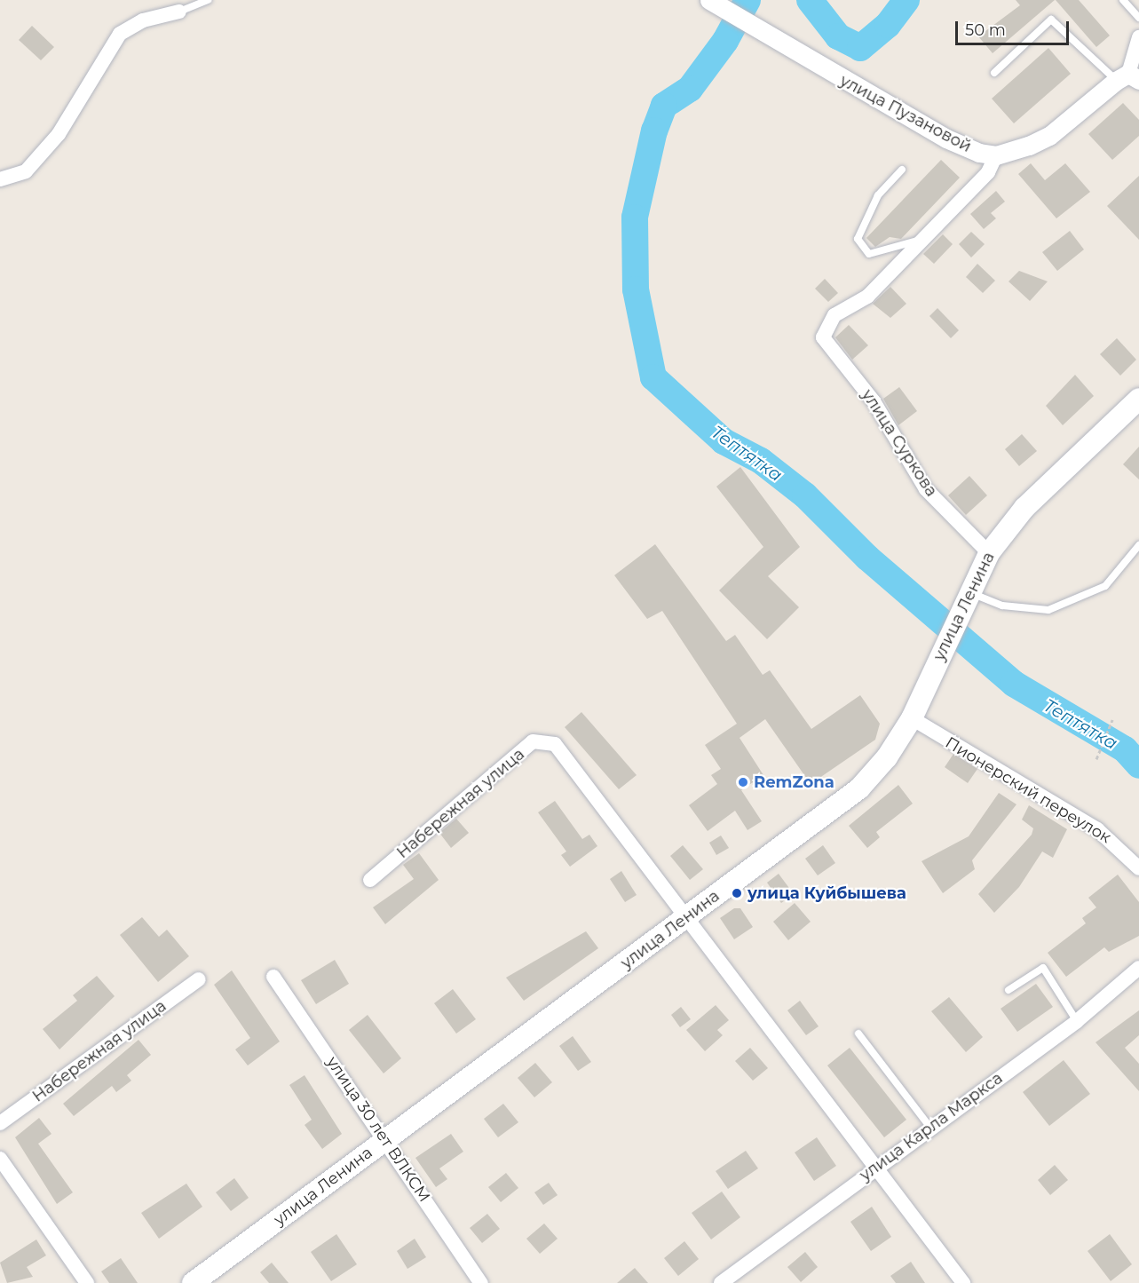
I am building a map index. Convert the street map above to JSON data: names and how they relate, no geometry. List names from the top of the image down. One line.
{"streets":{"main road":["улица Ленина"],"street":["улица Пузановой","улица Суркова","Пионерский переулок","Набережная улица","улица Карла Маркса","улица 30 лет ВЛКСМ"]},"crossings":[["улица Суркова","улица Ленина"],["улица Ленина","Пионерский переулок"],["улица Ленина","Набережная улица"],["улица Ленина","улица 30 лет ВЛКСМ"]],"water":["Тептятка"],"places":["RemZona","улица Куйбышева"],"scale_bar":"50 m"}
